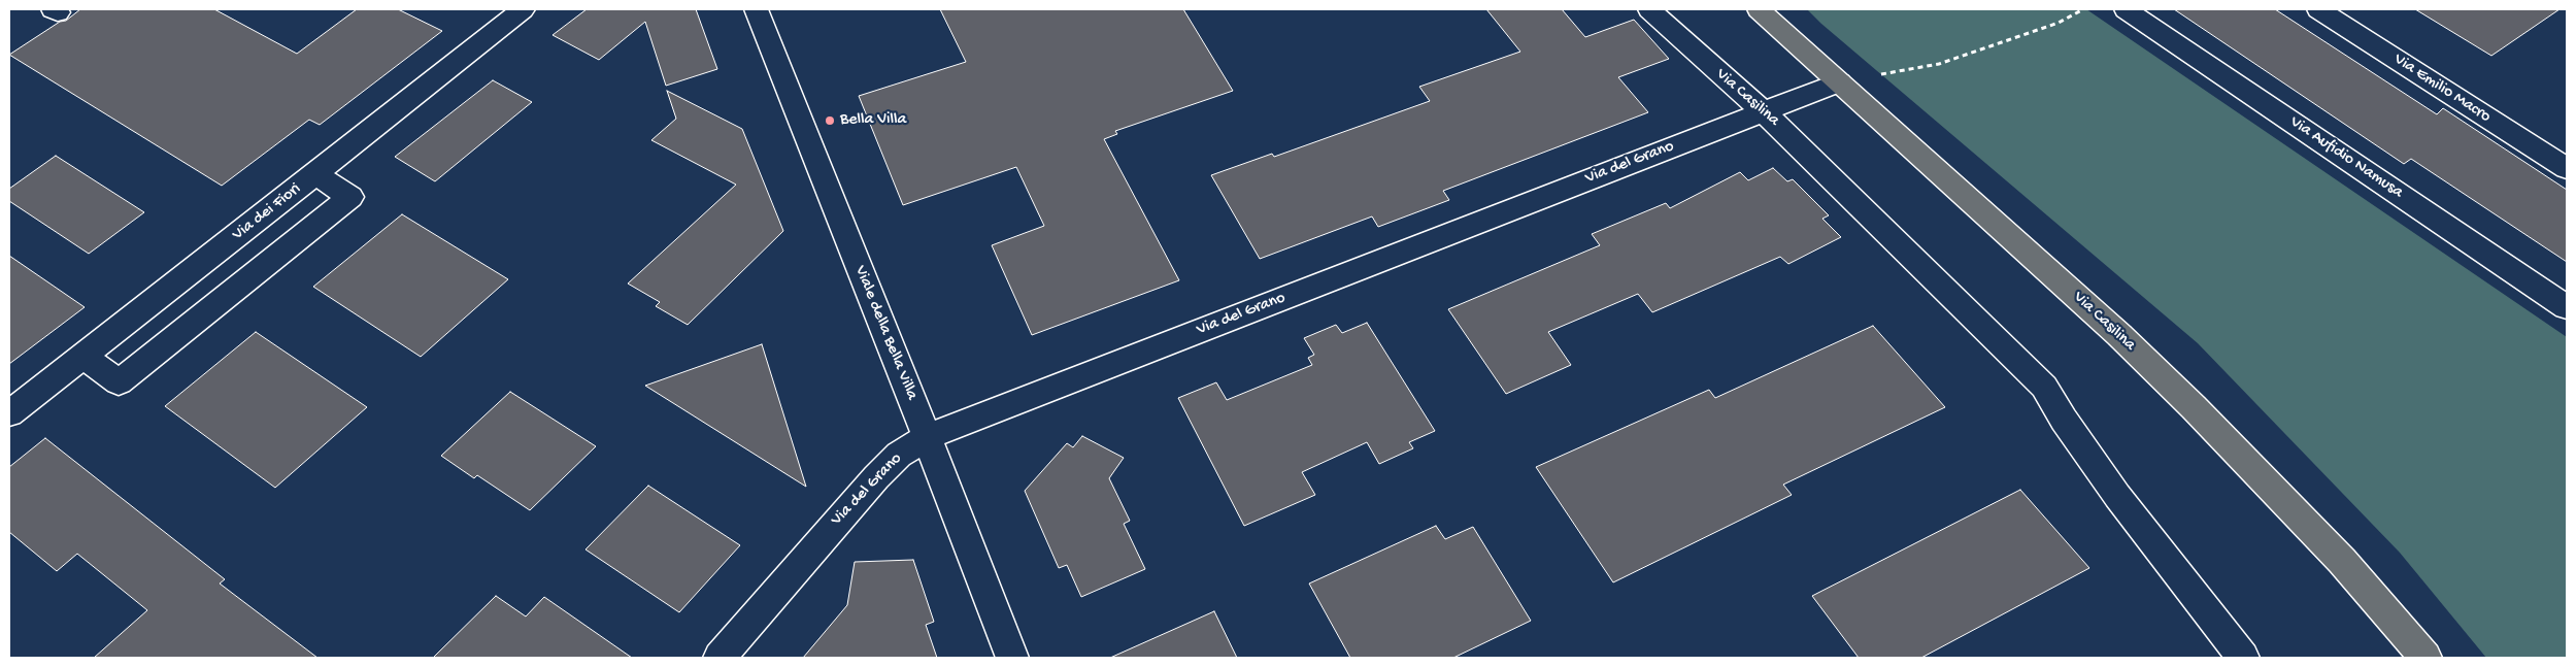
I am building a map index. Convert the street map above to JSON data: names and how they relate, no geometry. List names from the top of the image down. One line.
{"streets":{"main road":["Via Casilina"],"street":["Via Emilio Macro","Via Aufidio Namusa","Via del Grano","Via dei Fiori","Viale della Bella Villa"]},"crossings":[["Via Casilina","Via del Grano"],["Via del Grano","Viale della Bella Villa"]],"places":["Bella Villa"]}
